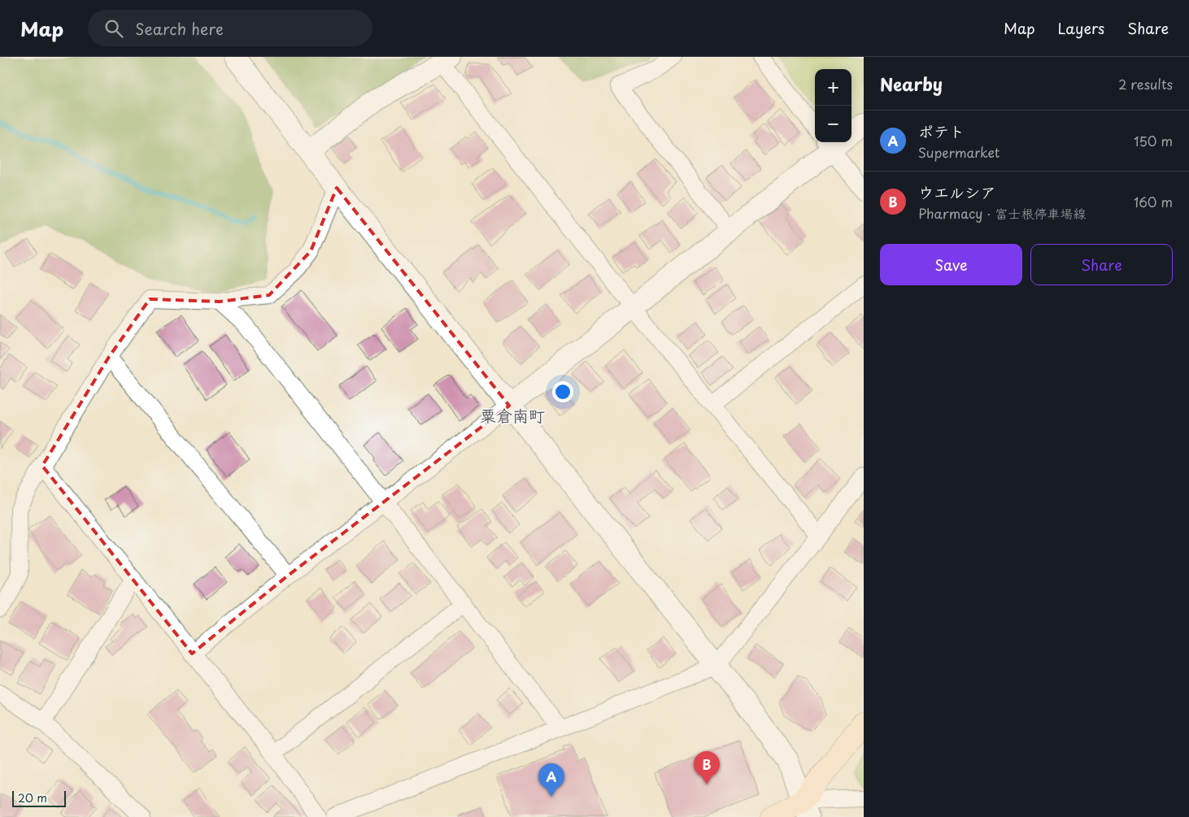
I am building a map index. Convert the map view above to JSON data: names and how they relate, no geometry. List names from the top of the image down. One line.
{"districts":["粟倉南町"],"scale_bar":"20 m","page":{"header":"Map","search":"Search here","nav":["Map","Layers","Share"],"heading":["Nearby","2 results"],"map_buttons":["+","−"],"list":[{"mark":"A","name":"ポテト","note":"Supermarket","value":"150 m"},{"mark":"B","name":"ウエルシア","note":"Pharmacy · 富士根停車場線","value":"160 m"}],"buttons":["Save","Share"],"pins":["B","A"],"scale":"20 m"}}
